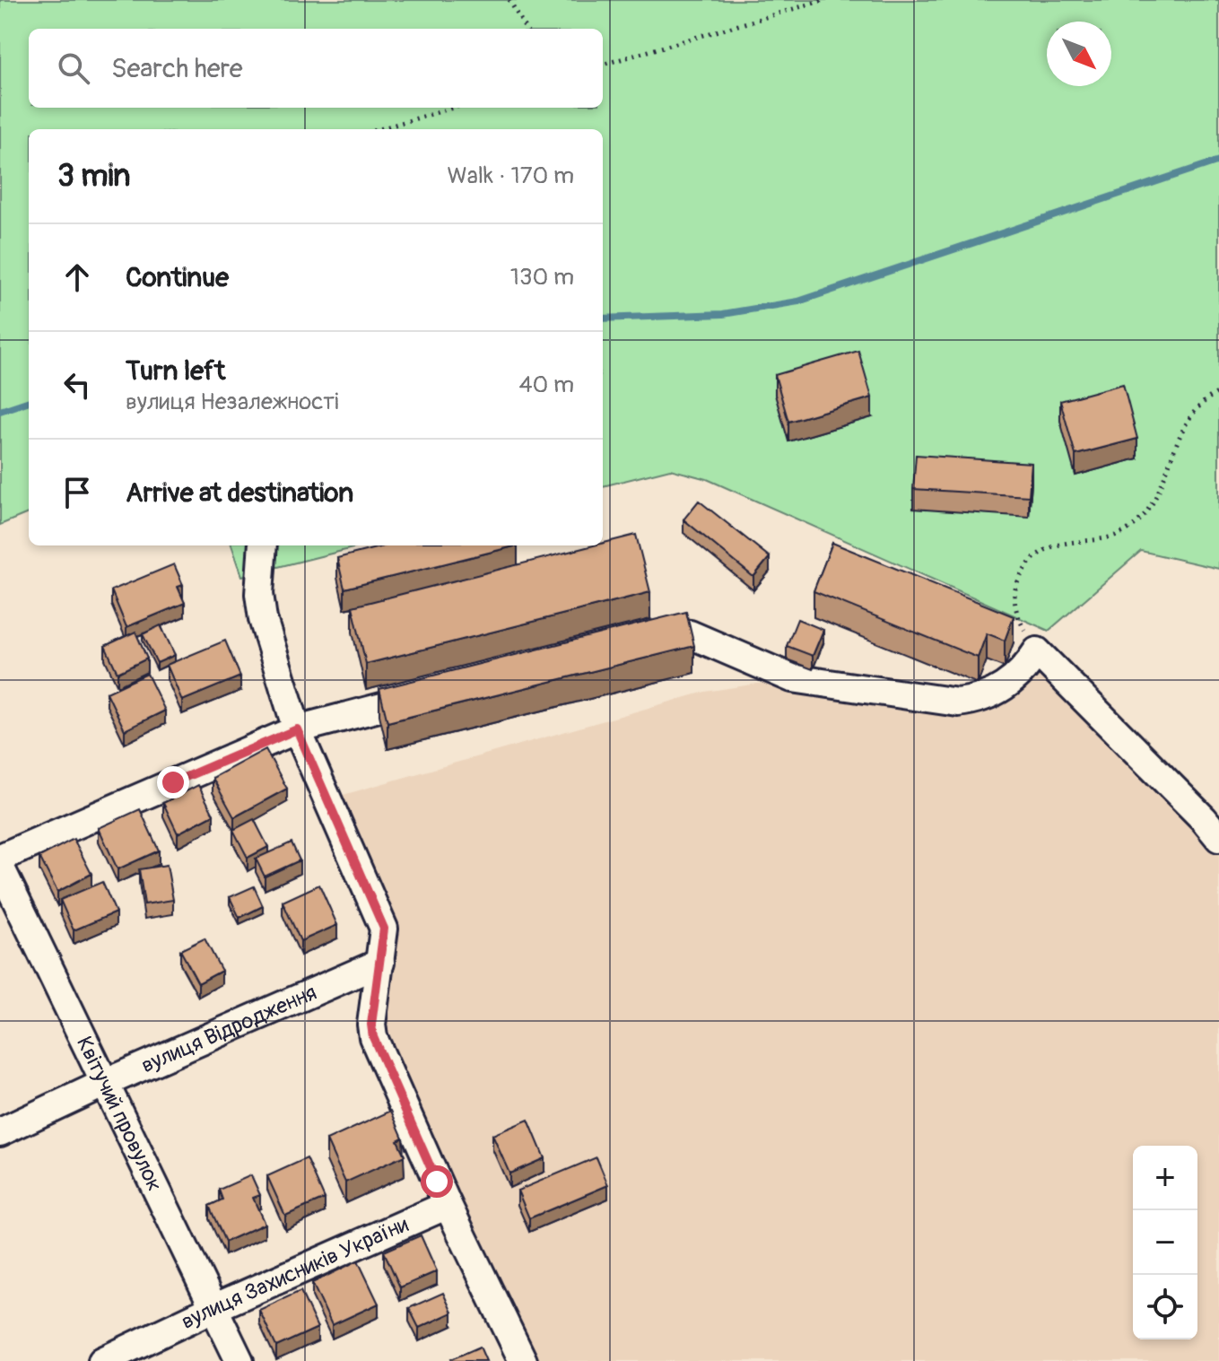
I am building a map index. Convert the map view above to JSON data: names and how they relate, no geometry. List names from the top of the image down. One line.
{"streets":{"street":["вулиця Відродження","Квітучий провулок","вулиця Захисників України"]},"crossings":[["вулиця Відродження","Квітучий провулок"],["Квітучий провулок","вулиця Захисників України"]],"north":"bottom right","page":{"search":"Search here","heading":["3 min","Walk · 170 m"],"list":[["Continue","130 m"],["Turn left","вулиця Незалежності","40 m"],"Arrive at destination"],"map_buttons":["+","−"]}}
